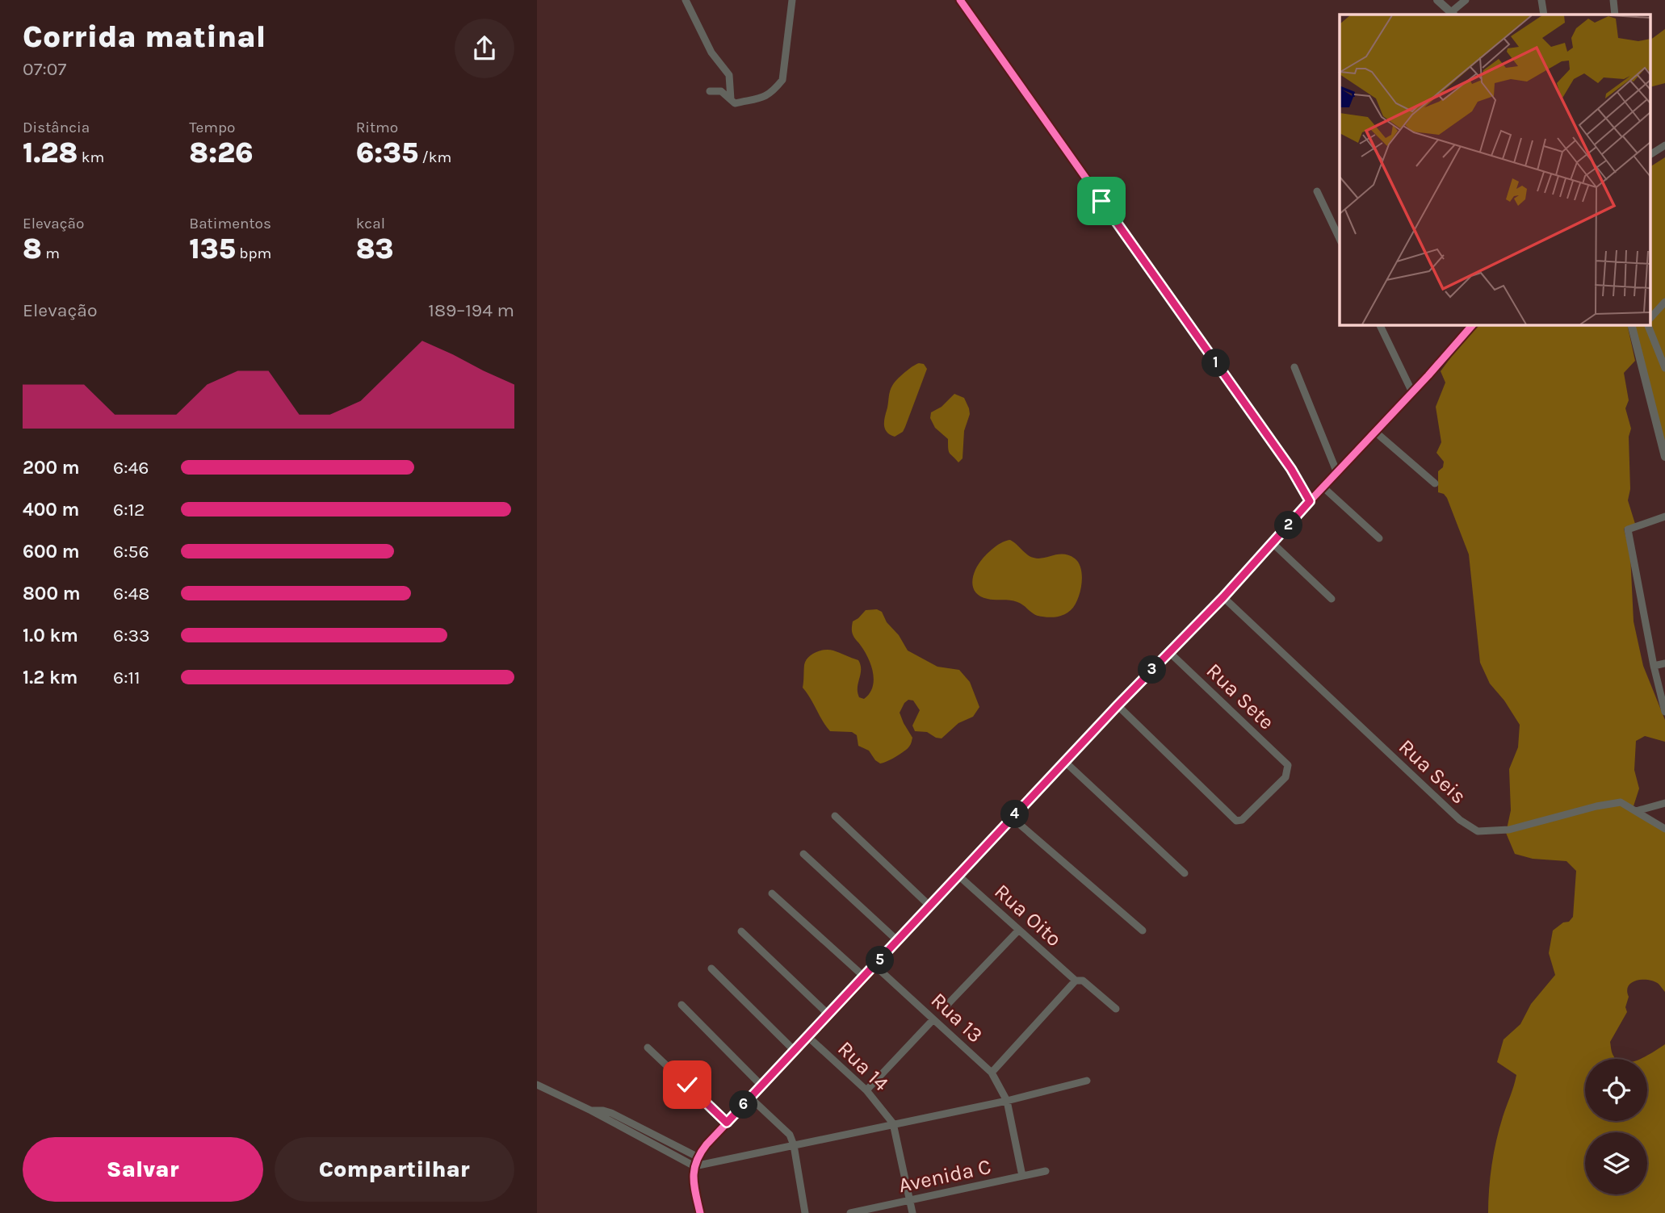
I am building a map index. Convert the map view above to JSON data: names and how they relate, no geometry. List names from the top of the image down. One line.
{"streets":{"street":["Rua Sete","Rua Seis","Rua Oito","Rua 13","Rua 14","Avenida C"]},"crossings":[["Rua 13","Avenida C"]],"page":{"heading":["Corrida matinal","07:07"],"stats":[["Distância","1.28 km"],["Tempo","8:26"],["Ritmo","6:35 /km"],["Elevação","8 m"],["Batimentos","135 bpm"],["kcal","83"]],"chart":["Elevação","189–194 m"],"pins":["1","2","3","4","5","6"],"list":[{"name":"200 m","note":"6:46"},{"name":"400 m","note":"6:12"},{"name":"600 m","note":"6:56"},{"name":"800 m","note":"6:48"},{"name":"1.0 km","note":"6:33"},{"name":"1.2 km","note":"6:11"}],"buttons":["Salvar","Compartilhar"]}}
